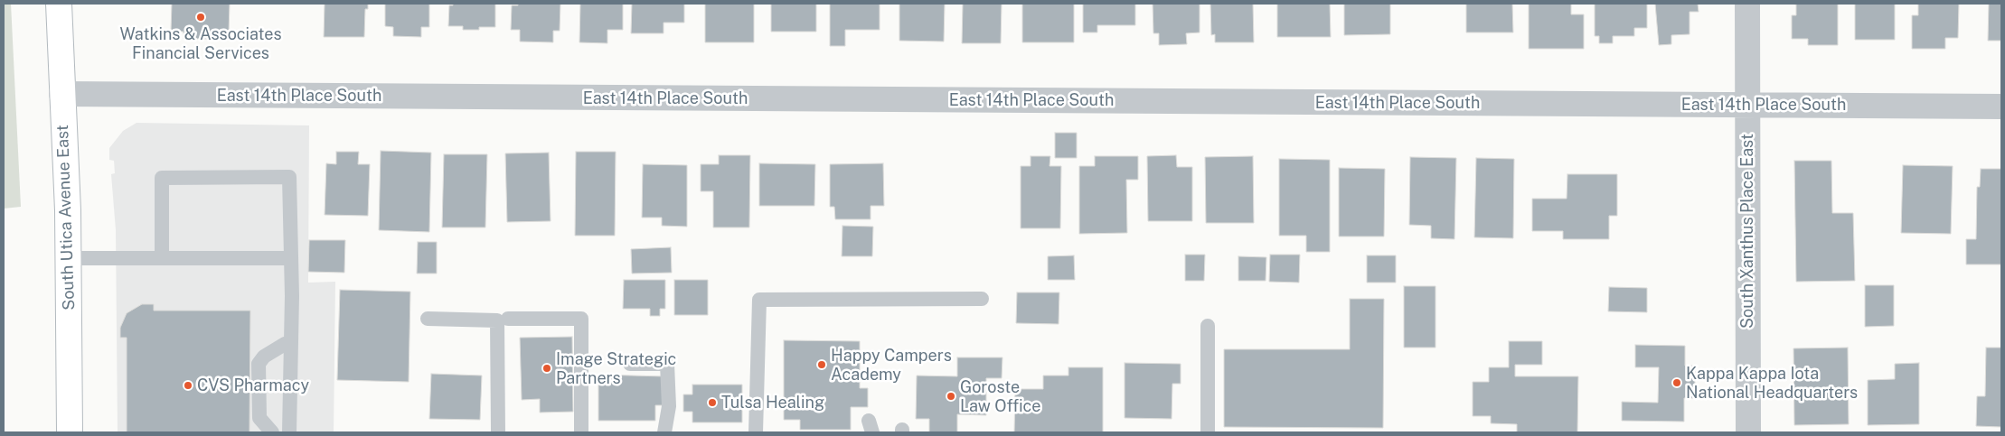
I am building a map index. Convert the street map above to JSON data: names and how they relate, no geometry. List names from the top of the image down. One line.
{"streets":{"main road":["South Utica Avenue East"],"street":["East 14th Place South","South Xanthus Place East"]},"crossings":[["East 14th Place South","South Utica Avenue East"],["East 14th Place South","South Xanthus Place East"]],"places":["Watkins & Associates Financial Services","Happy Campers Academy","Image Strategic Partners","Kappa Kappa Iota National Headquarters","CVS Pharmacy","Goroste Law Office","Tulsa Healing"]}
